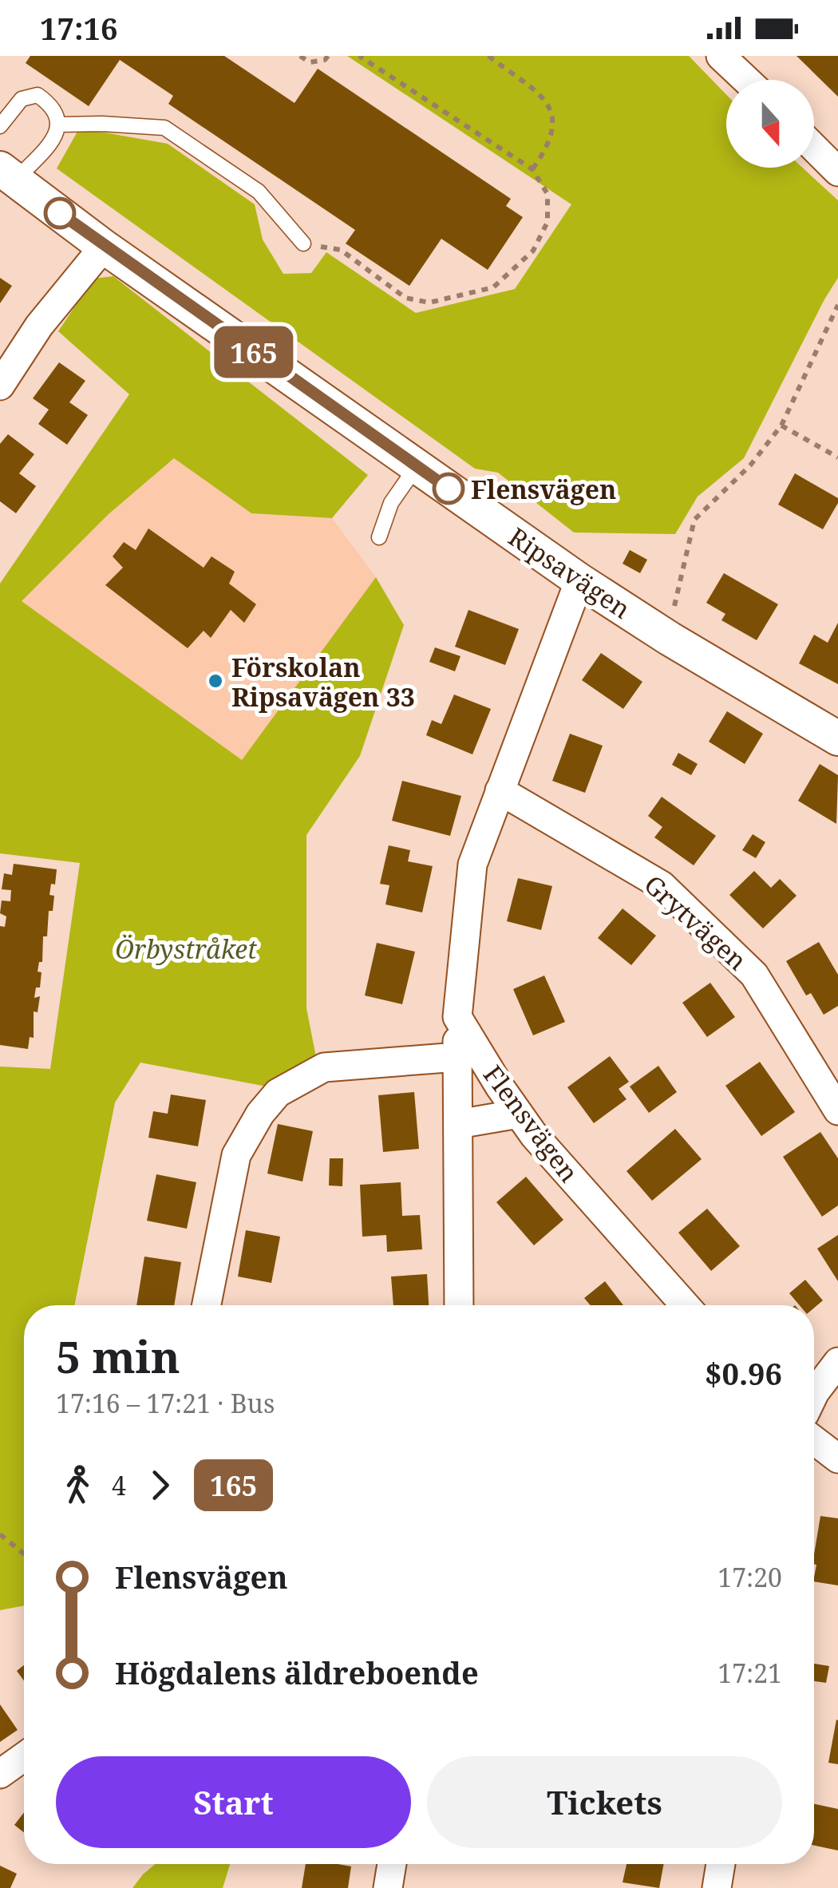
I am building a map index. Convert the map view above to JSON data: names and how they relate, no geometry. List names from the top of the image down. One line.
{"streets":{"street":["Ripsavägen","Grytvägen","Flensvägen"]},"parks":["Örbystråket"],"places":["Flensvägen","Förskolan Ripsavägen 33"],"lines":["bus line 165"],"north":"bottom","page":{"status":"17:16","on_map":"165","heading":["5 min","17:16 – 17:21 · Bus","$0.96"],"legs":["4","165"],"list":[{"name":"Flensvägen","value":"17:20"},{"name":"Högdalens äldreboende","value":"17:21"}],"buttons":["Start","Tickets"]}}
